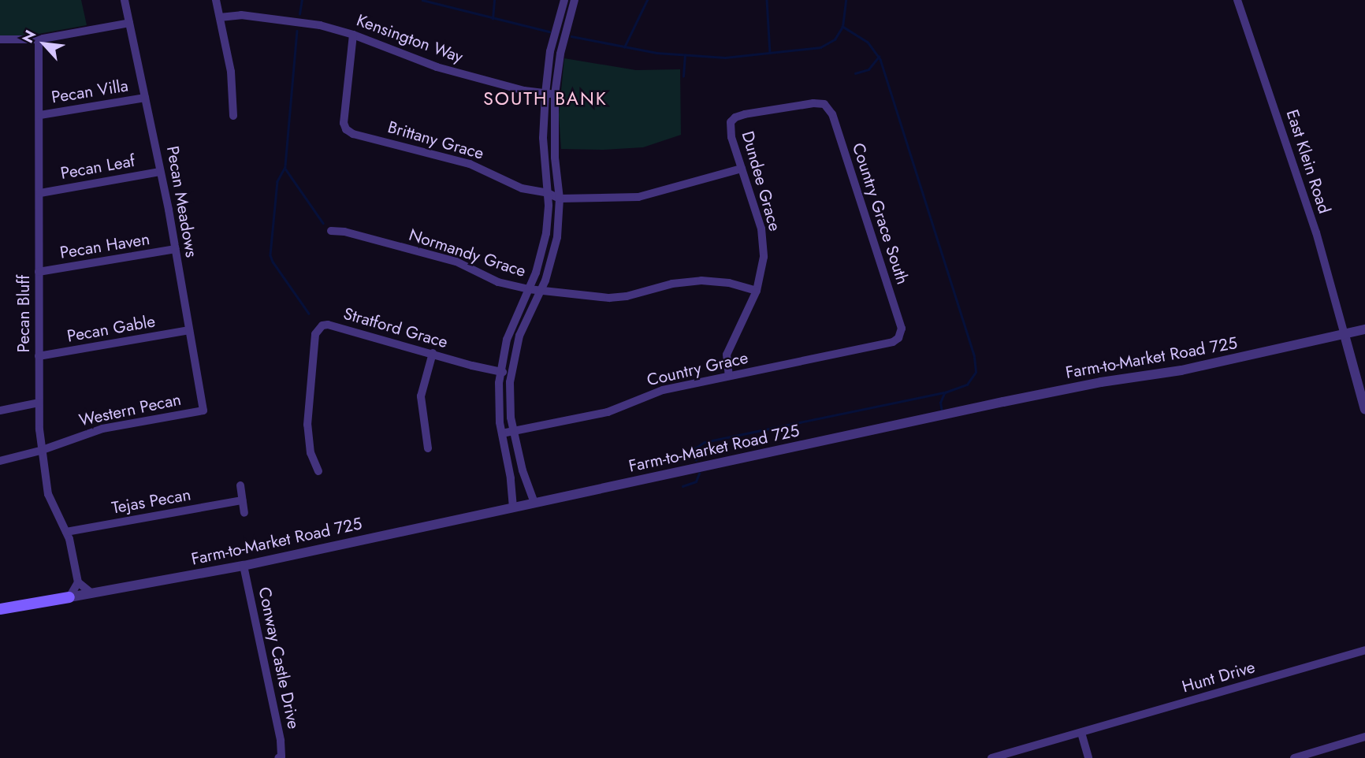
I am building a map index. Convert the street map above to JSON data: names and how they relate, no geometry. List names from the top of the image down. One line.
{"streets":{"street":["Kensington Way","Pecan Villa","Brittany Grace","East Klein Road","Pecan Leaf","Dundee Grace","Pecan Meadows","Country Grace South","Pecan Haven","Normandy Grace","Pecan Bluff","Stratford Grace","Pecan Gable","Farm-to-Market Road 725","Country Grace","Western Pecan","Tejas Pecan","Conway Castle Drive","Hunt Drive"]},"crossings":[["Kensington Way","Brittany Grace"],["Pecan Villa","Pecan Meadows"],["Pecan Villa","Pecan Bluff"],["Brittany Grace","Dundee Grace"],["East Klein Road","Farm-to-Market Road 725"],["Pecan Leaf","Pecan Meadows"],["Pecan Leaf","Pecan Bluff"],["Dundee Grace","Country Grace South"],["Dundee Grace","Normandy Grace"],["Dundee Grace","Country Grace"],["Pecan Meadows","Pecan Haven"],["Pecan Meadows","Pecan Gable"],["Pecan Meadows","Western Pecan"],["Country Grace South","Country Grace"],["Pecan Haven","Pecan Bluff"],["Pecan Bluff","Pecan Gable"],["Pecan Bluff","Western Pecan"],["Pecan Bluff","Tejas Pecan"],["Farm-to-Market Road 725","Conway Castle Drive"]],"districts":["SOUTH BANK"],"north":"top left"}
